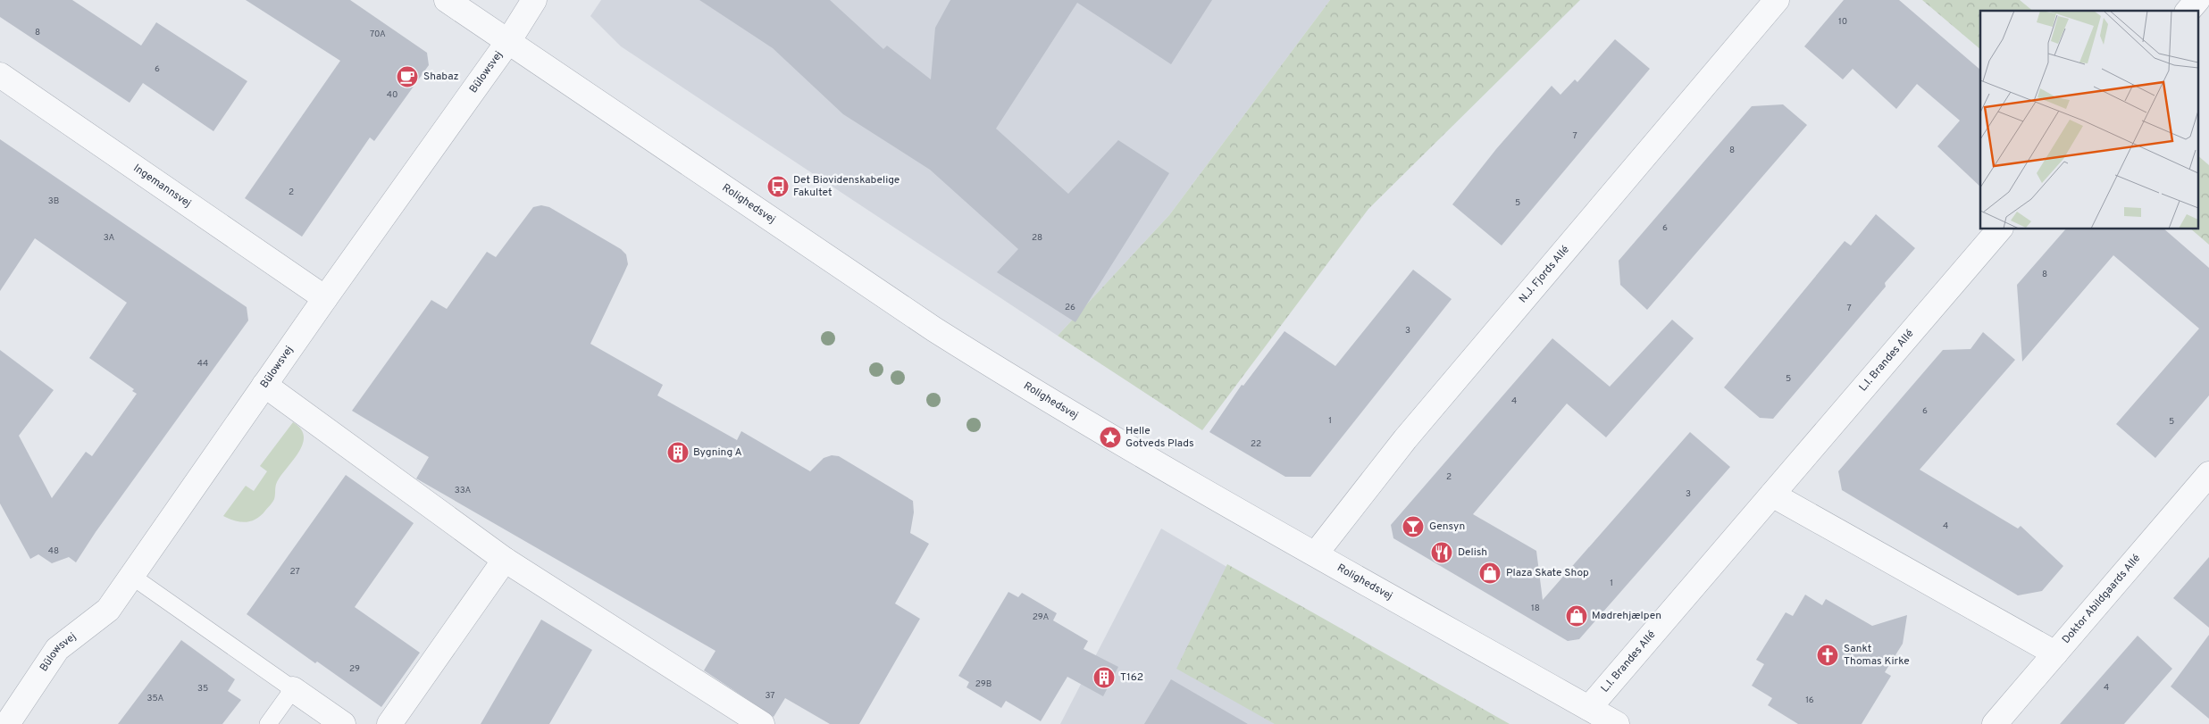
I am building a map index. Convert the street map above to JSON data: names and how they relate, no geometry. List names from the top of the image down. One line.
{"streets":{"street":["Bülowsvej","Ingemannsvej","Rolighedsvej","N.J. Fjords Allé","L.I. Brandes Allé","Doktor Abildgaards Allé"]},"crossings":[["Bülowsvej","Ingemannsvej"],["Bülowsvej","Rolighedsvej"],["Rolighedsvej","N.J. Fjords Allé"],["Rolighedsvej","L.I. Brandes Allé"]],"places":{"cafe":["Shabaz"],"bus stop":["Det Biovidenskabelige Fakultet"],"place":["Helle Gotveds Plads"],"building":["Bygning A","T162"],"bar":["Gensyn"],"restaurant":["Delish"],"shop":["Plaza Skate Shop","Mødrehjælpen"],"church":["Sankt Thomas Kirke"]},"house_numbers":["10","8","70A","6","40","7","8","2","3B","5","6","3A","28","8","26","7","3","44","5","4","6","1","5","22","2","33A","3","4","48","27","1","18","29A","29","29B","4","35","37","35A","16"]}
